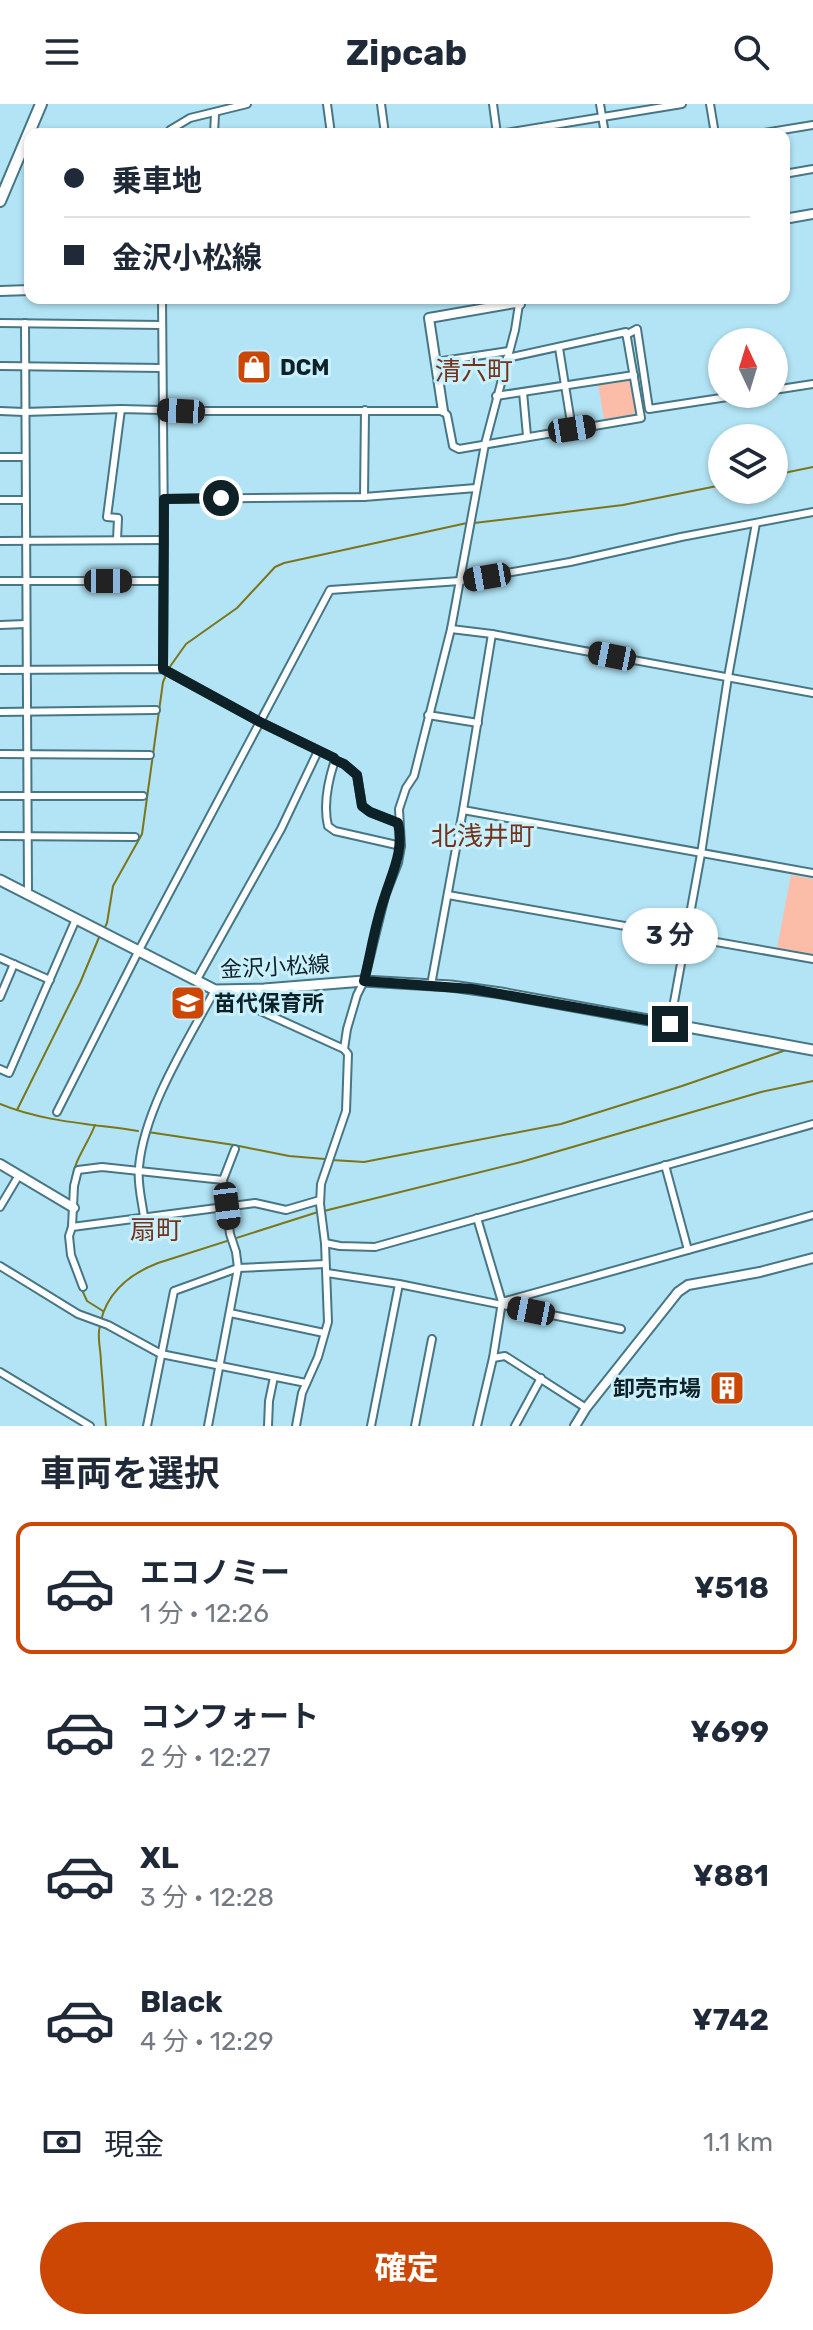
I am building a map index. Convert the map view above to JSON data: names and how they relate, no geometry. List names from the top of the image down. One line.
{"streets":{"main road":["金沢小松線"]},"districts":["清六町","北浅井町","扇町"],"places":{"shop":["DCM"],"school or university":["苗代保育所"],"building":["卸売市場"]},"north":"top","page":{"header":"Zipcab","banner":["乗車地","金沢小松線"],"bubble":"3 分","heading":"車両を選択","list":[{"name":"エコノミー","note":"1 分 · 12:26","value":"¥518"},{"name":"コンフォート","note":"2 分 · 12:27","value":"¥699"},{"name":"XL","note":"3 分 · 12:28","value":"¥881"},{"name":"Black","note":"4 分 · 12:29","value":"¥742"}],"pay":["現金","1.1 km"],"buttons":"確定"}}
